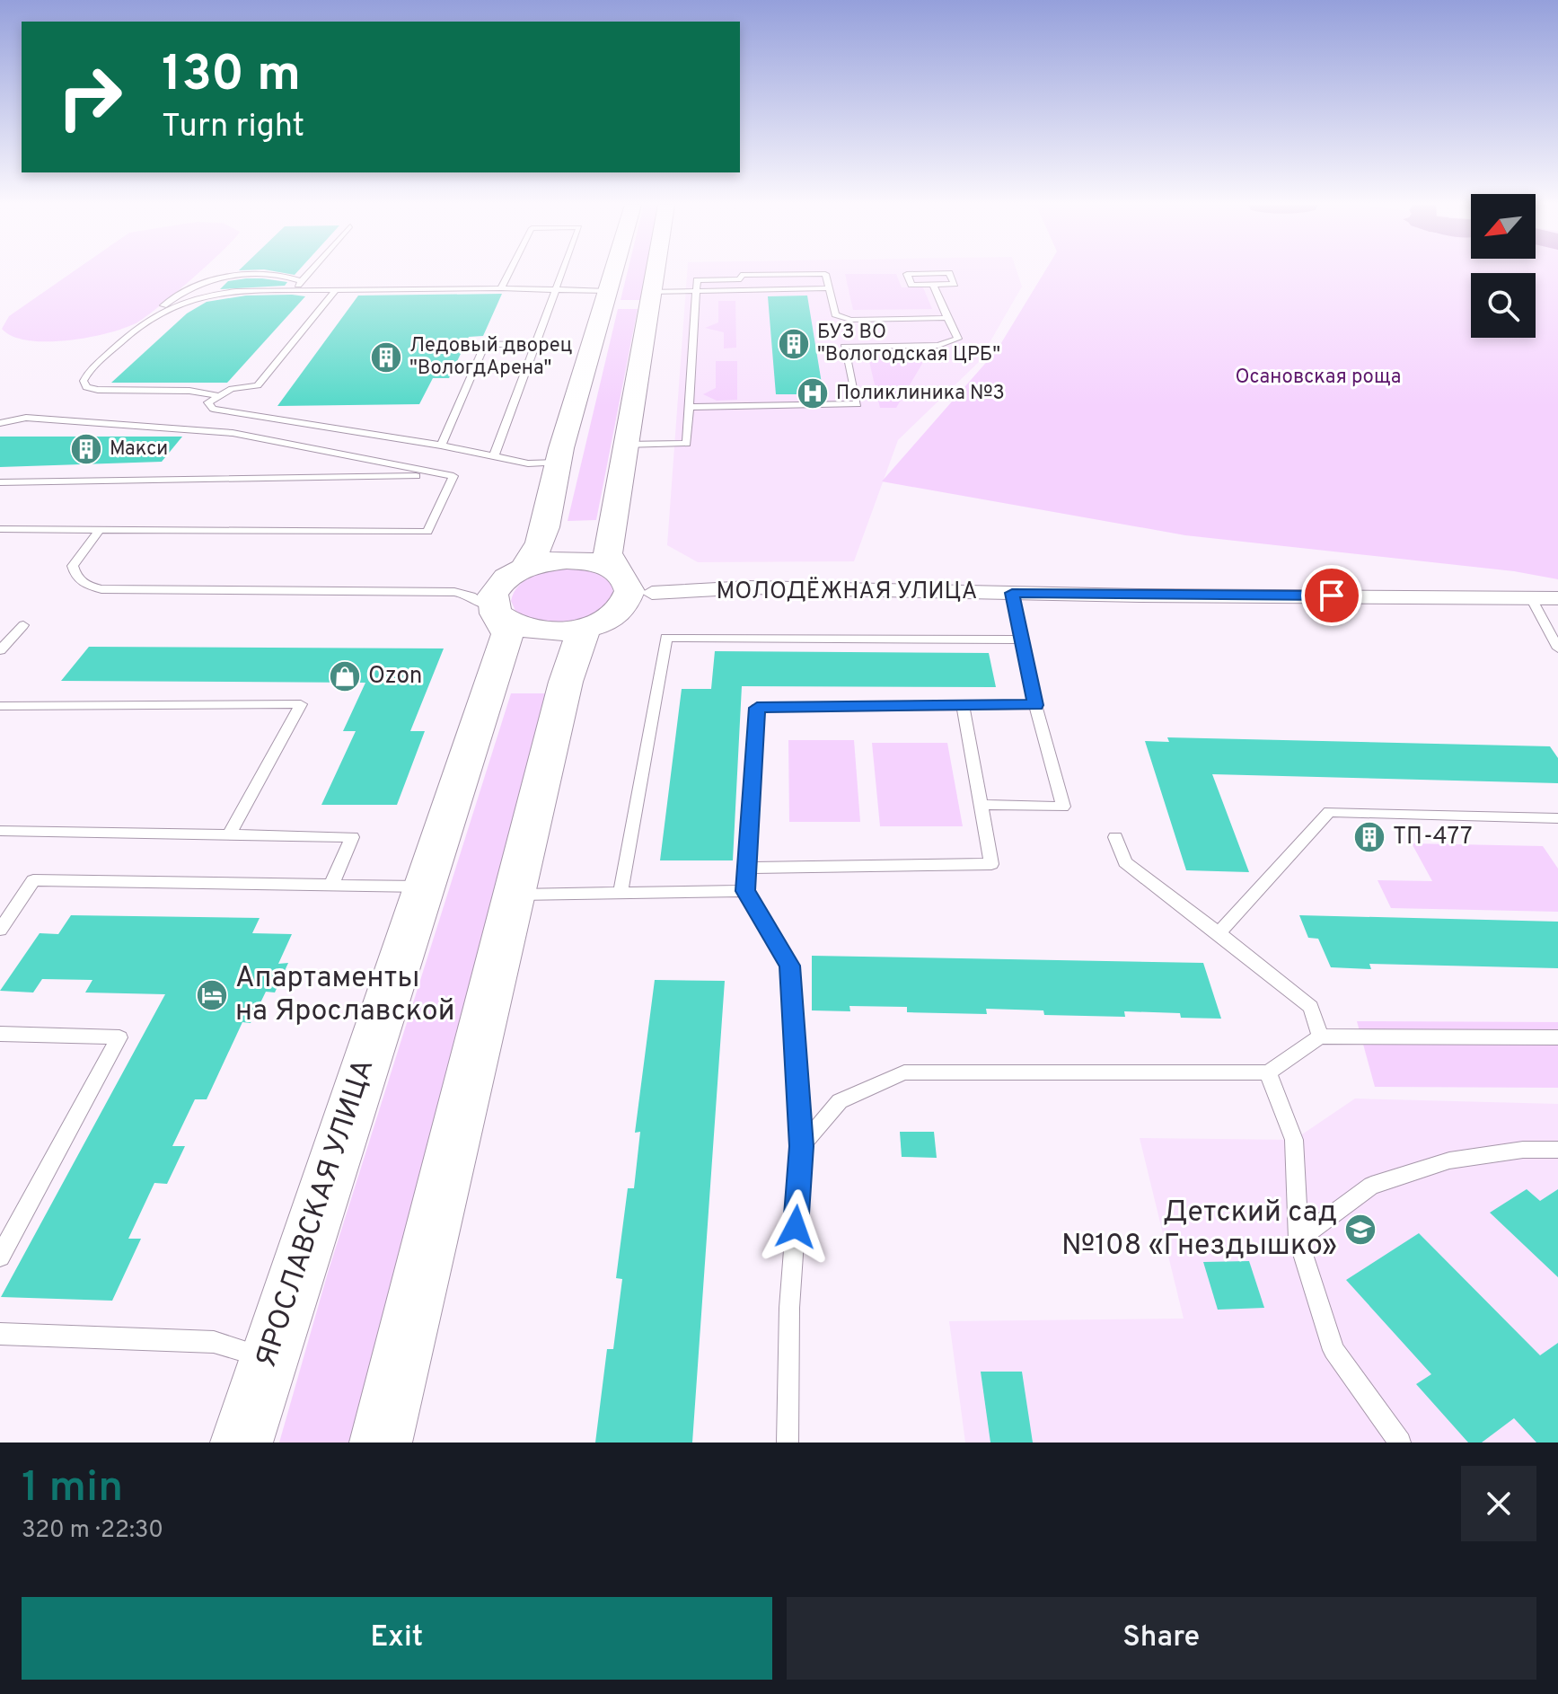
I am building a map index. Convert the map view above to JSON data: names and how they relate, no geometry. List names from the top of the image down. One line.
{"streets":{"main road":["ЯРОСЛАВСКАЯ УЛИЦА"],"street":["МОЛОДЁЖНАЯ УЛИЦА"]},"parks":["Осановская роща"],"places":{"building":["БУЗ ВО \"Вологодская ЦРБ\"","Ледовый дворец \"ВологдАрена\"","Макси","ТП-477"],"hospital":["Поликлиника №3"],"shop":["Ozon"],"hotel":["Апартаменты на Ярославской"],"school or university":["Детский сад №108 «Гнездышко»"]},"north":"bottom left","page":{"turn":["130 m","Turn right"],"heading":["1 min","320 m · 22:30"],"buttons":["Exit","Share"]}}
